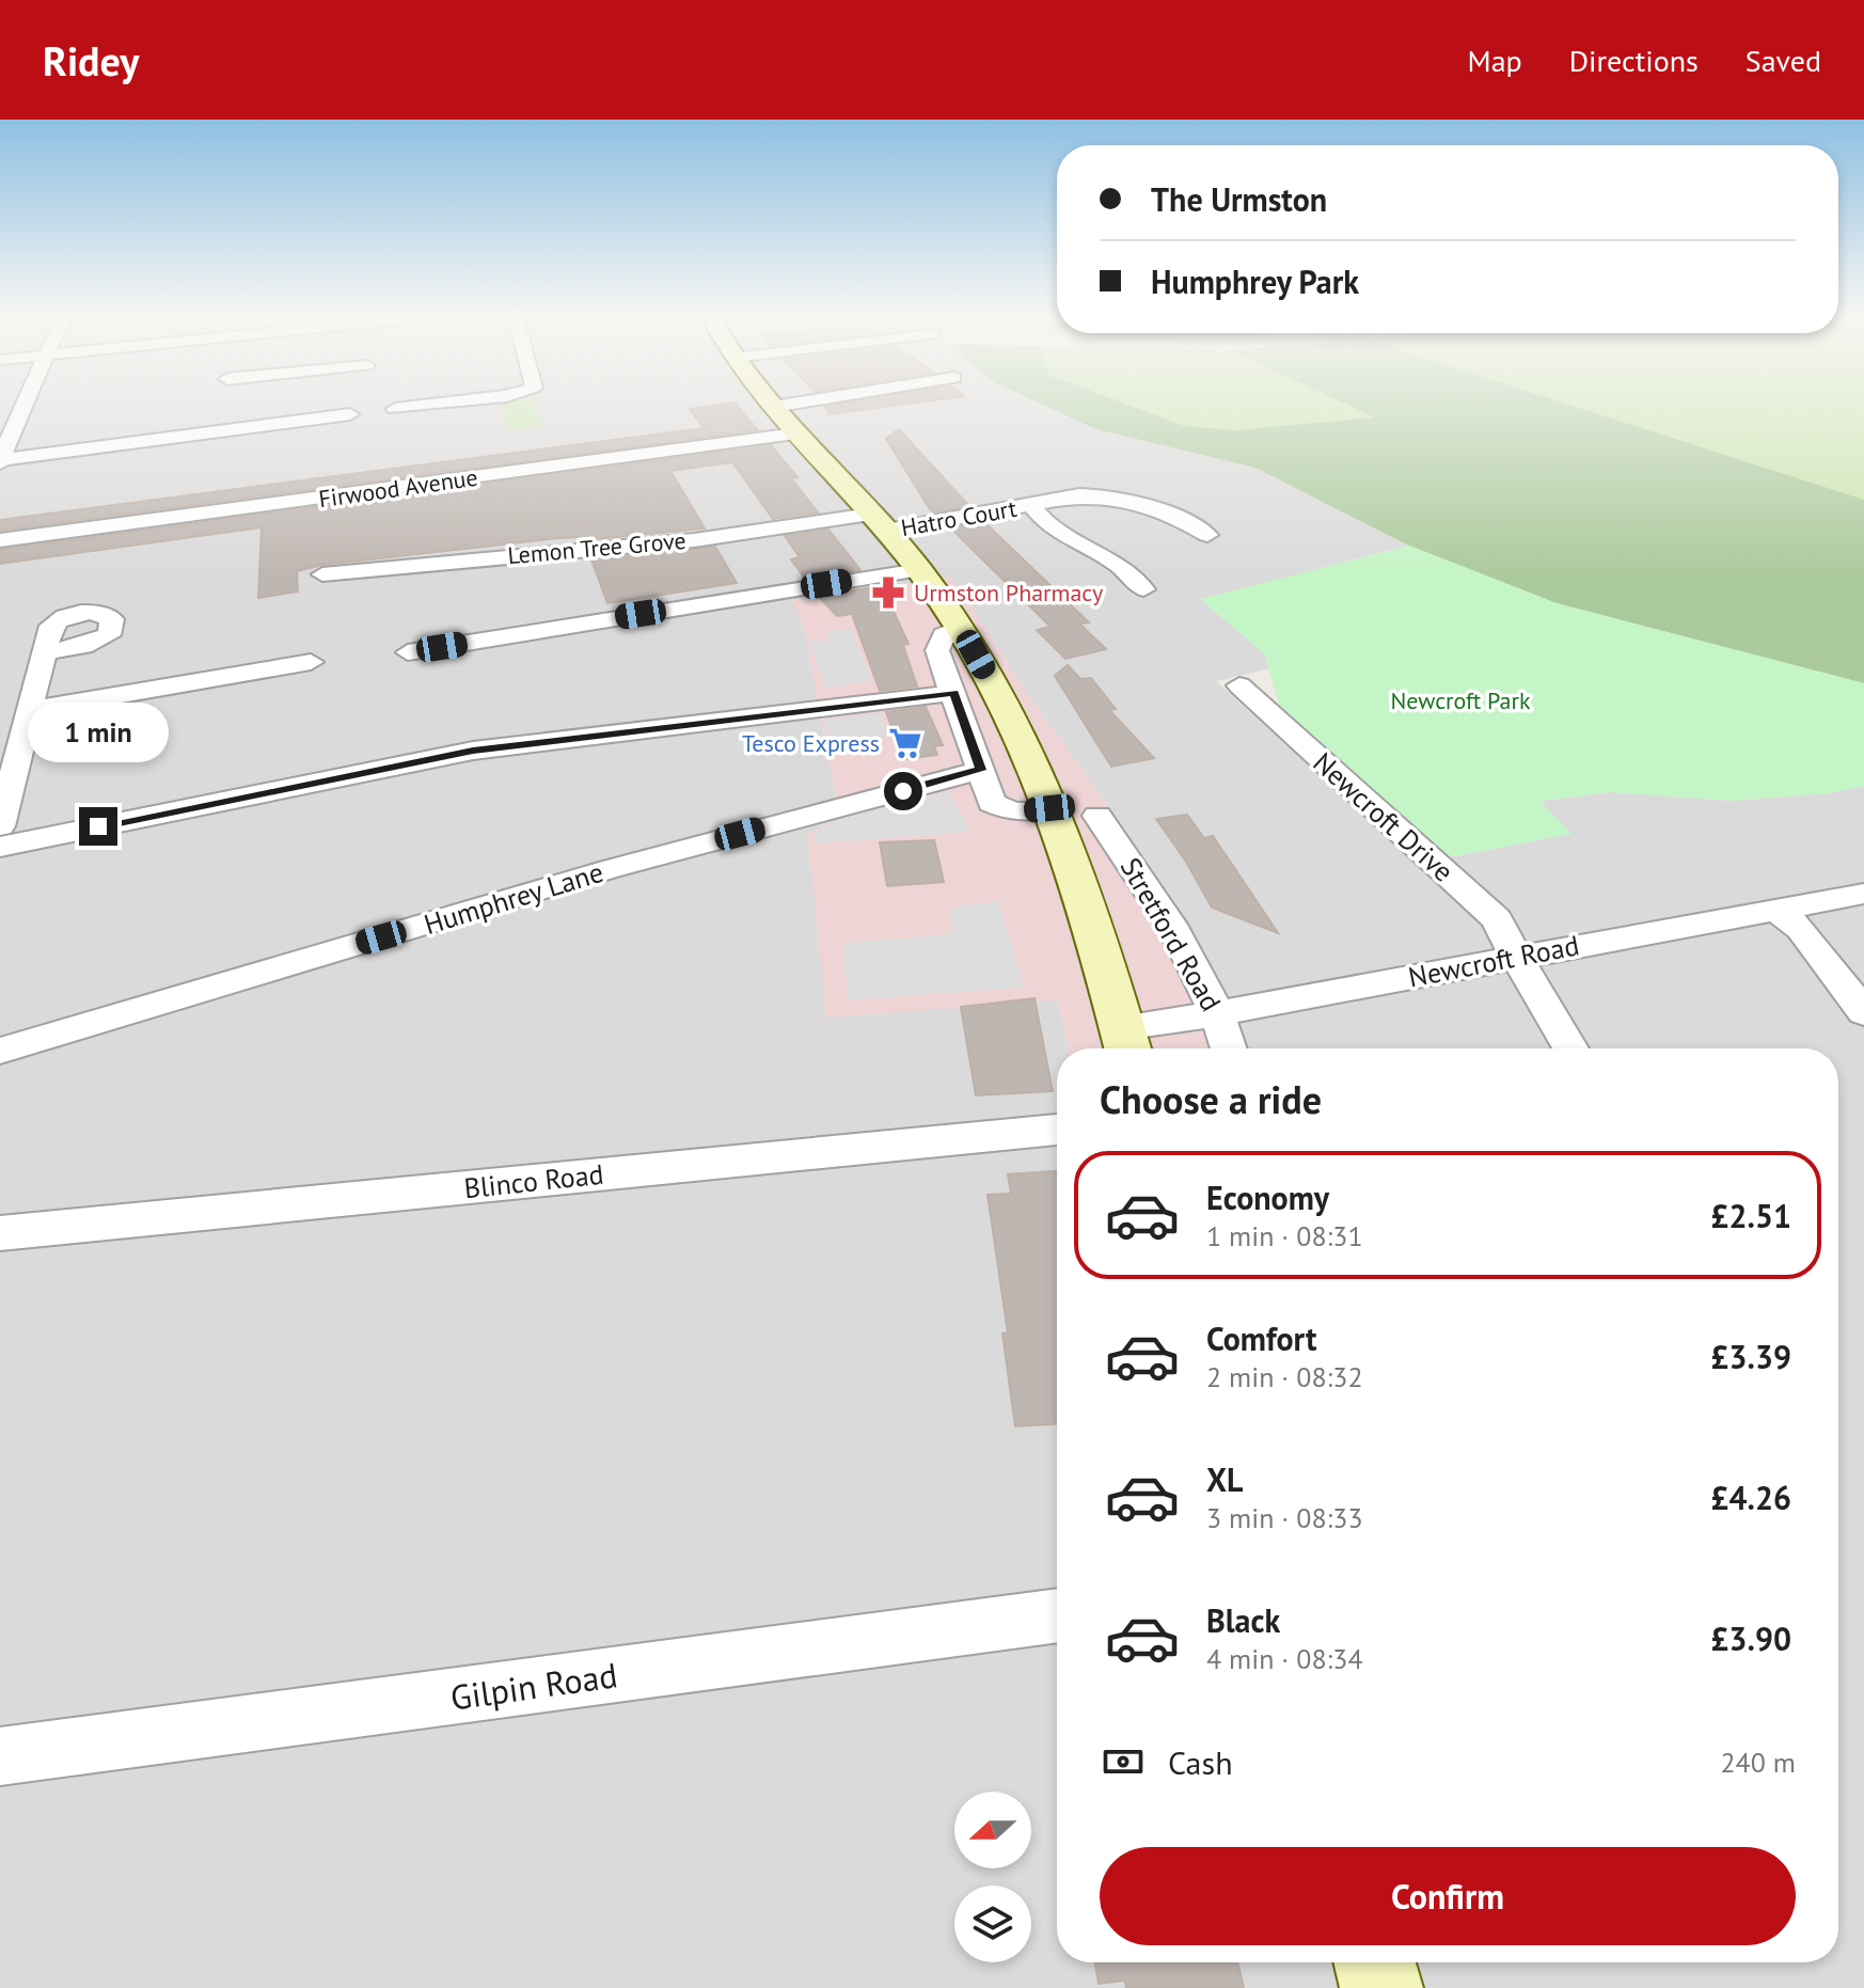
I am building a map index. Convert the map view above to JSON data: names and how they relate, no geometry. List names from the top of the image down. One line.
{"streets":{"main road":["Stretford Road"],"street":["Firwood Avenue","Hatro Court","Lemon Tree Grove","Newcroft Drive","Humphrey Lane","Newcroft Road","Blinco Road","Gilpin Road"]},"crossings":[["Firwood Avenue","Stretford Road"],["Hatro Court","Lemon Tree Grove"],["Hatro Court","Stretford Road"],["Lemon Tree Grove","Stretford Road"],["Newcroft Drive","Newcroft Road"],["Stretford Road","Newcroft Road"]],"parks":["Newcroft Park"],"places":{"pharmacy":["Urmston Pharmacy"],"supermarket":["Tesco Express"]},"north":"left","page":{"header":"Ridey","nav":["Map","Directions","Saved"],"banner":["The Urmston","Humphrey Park"],"bubble":"1 min","heading":"Choose a ride","list":[{"name":"Economy","note":"1 min · 08:31","value":"£2.51"},{"name":"Comfort","note":"2 min · 08:32","value":"£3.39"},{"name":"XL","note":"3 min · 08:33","value":"£4.26"},{"name":"Black","note":"4 min · 08:34","value":"£3.90"}],"pay":["Cash","240 m"],"buttons":"Confirm"}}
